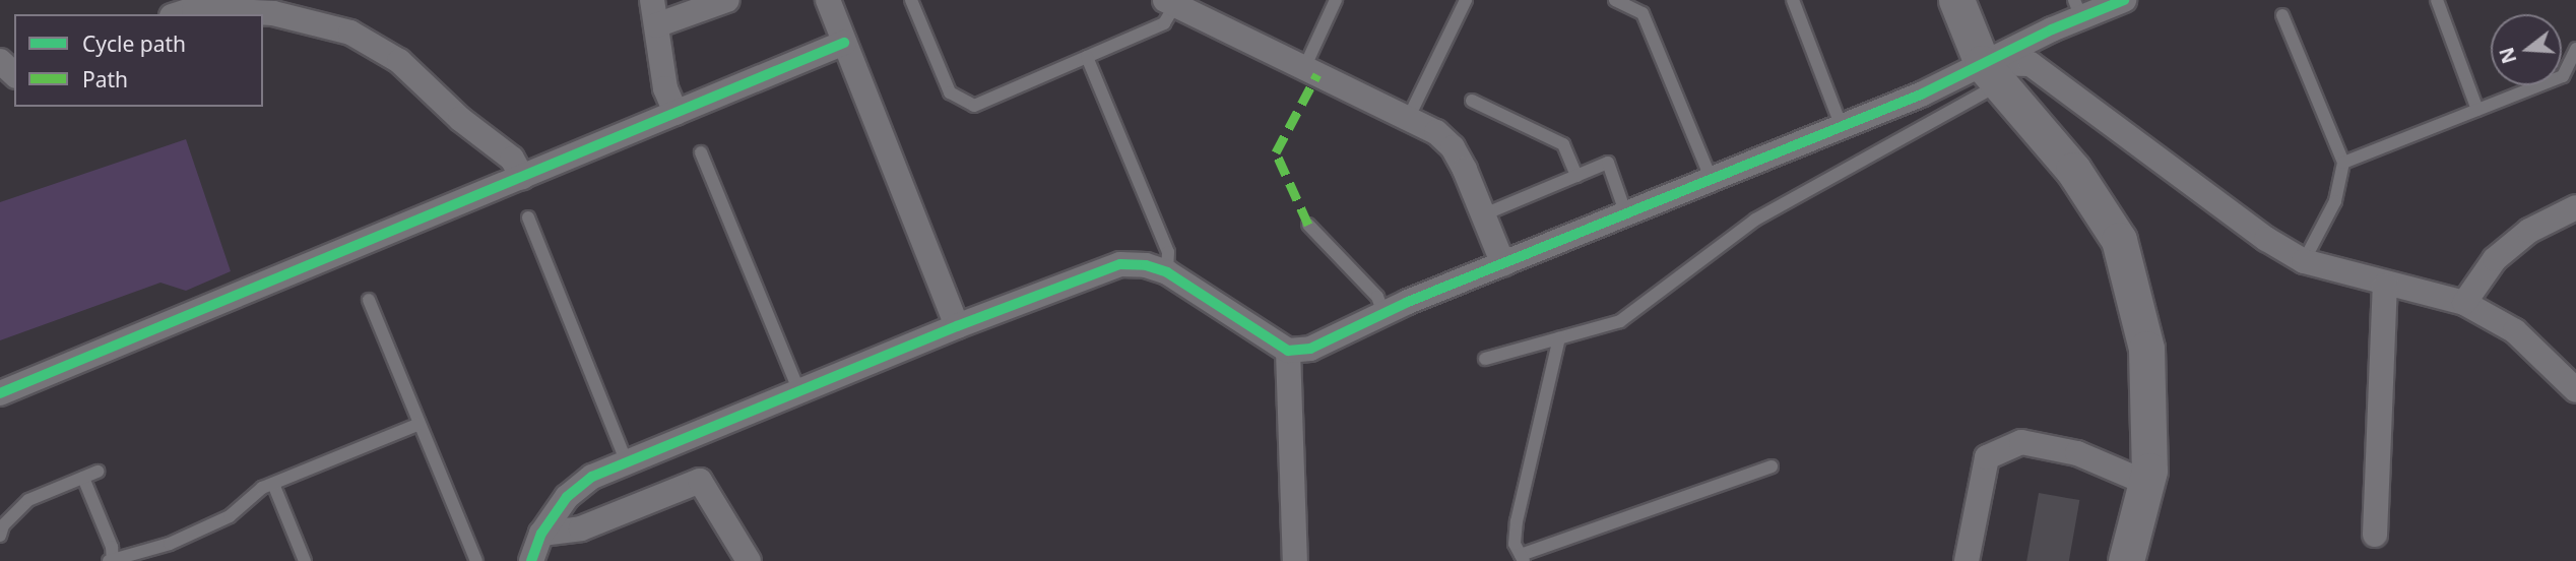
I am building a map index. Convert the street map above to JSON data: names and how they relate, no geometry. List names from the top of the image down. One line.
{"legend":["Cycle path","Path"],"north":"left"}
